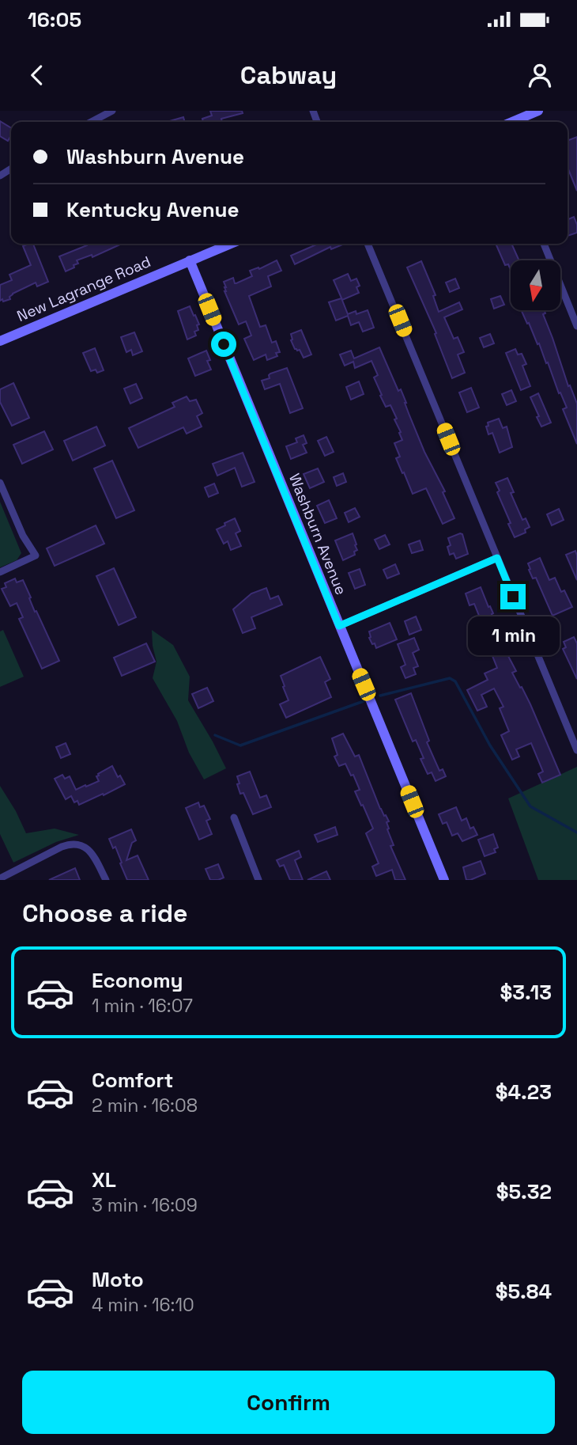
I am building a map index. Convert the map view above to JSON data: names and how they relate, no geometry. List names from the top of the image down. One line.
{"streets":{"street":["New Lagrange Road","Washburn Avenue"]},"crossings":[["New Lagrange Road","Washburn Avenue"]],"north":"bottom","page":{"status":"16:05","header":"Cabway","banner":["Washburn Avenue","Kentucky Avenue"],"bubble":"1 min","heading":"Choose a ride","list":[{"name":"Economy","note":"1 min · 16:07","value":"$3.13"},{"name":"Comfort","note":"2 min · 16:08","value":"$4.23"},{"name":"XL","note":"3 min · 16:09","value":"$5.32"},{"name":"Moto","note":"4 min · 16:10","value":"$5.84"}],"buttons":"Confirm"}}
